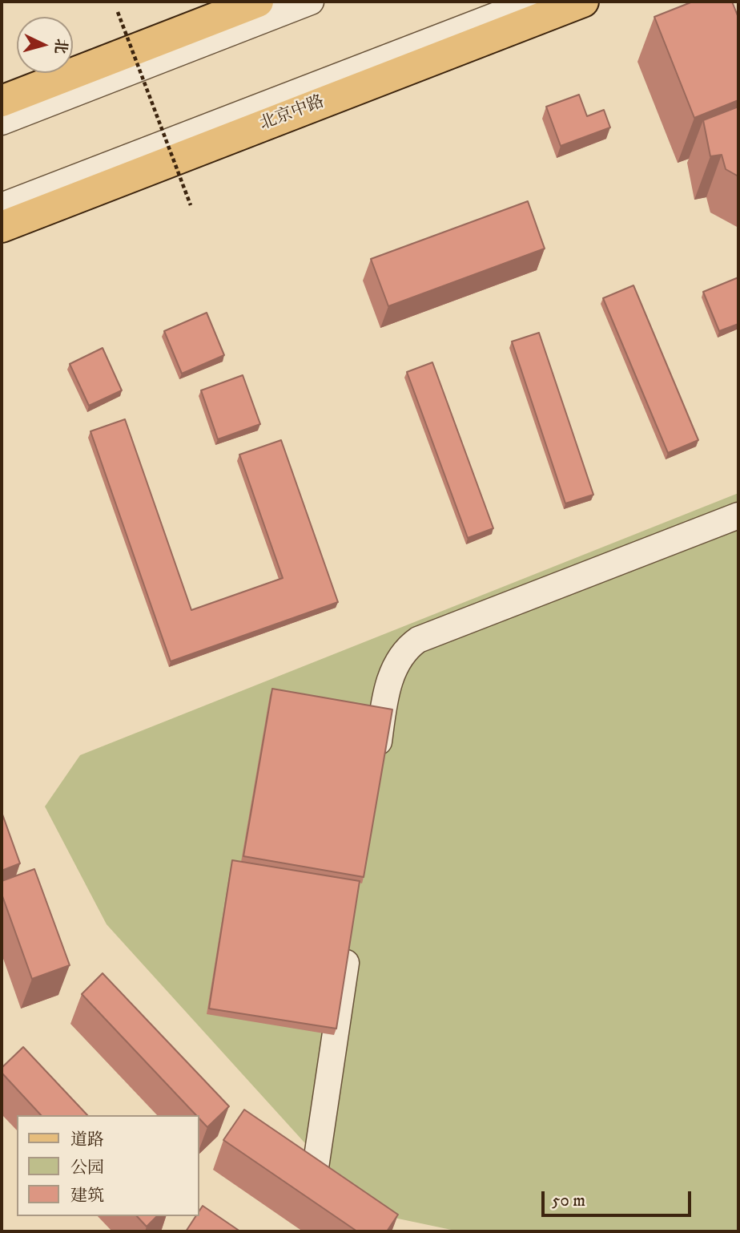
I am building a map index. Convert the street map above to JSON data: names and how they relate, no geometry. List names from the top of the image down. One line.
{"streets":{"main road":["北京中路"]},"legend":["道路","公园","建筑"],"scale_bar":"50 m","north":"right"}
